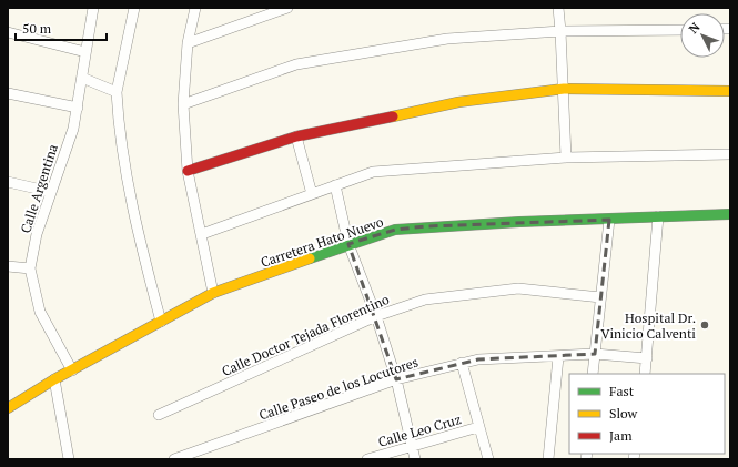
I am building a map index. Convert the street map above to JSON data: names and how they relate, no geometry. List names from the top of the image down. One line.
{"streets":{"main road":["Carretera Hato Nuevo"],"street":["Calle Argentina","Calle Doctor Tejada Florentino","Calle Paseo de los Locutores","Calle Leo Cruz"]},"crossings":[["Calle Argentina","Carretera Hato Nuevo"]],"places":["Hospital Dr. Vinicio Calventi"],"legend":["Fast","Slow","Jam"],"scale_bar":"50 m","north":"top left"}
